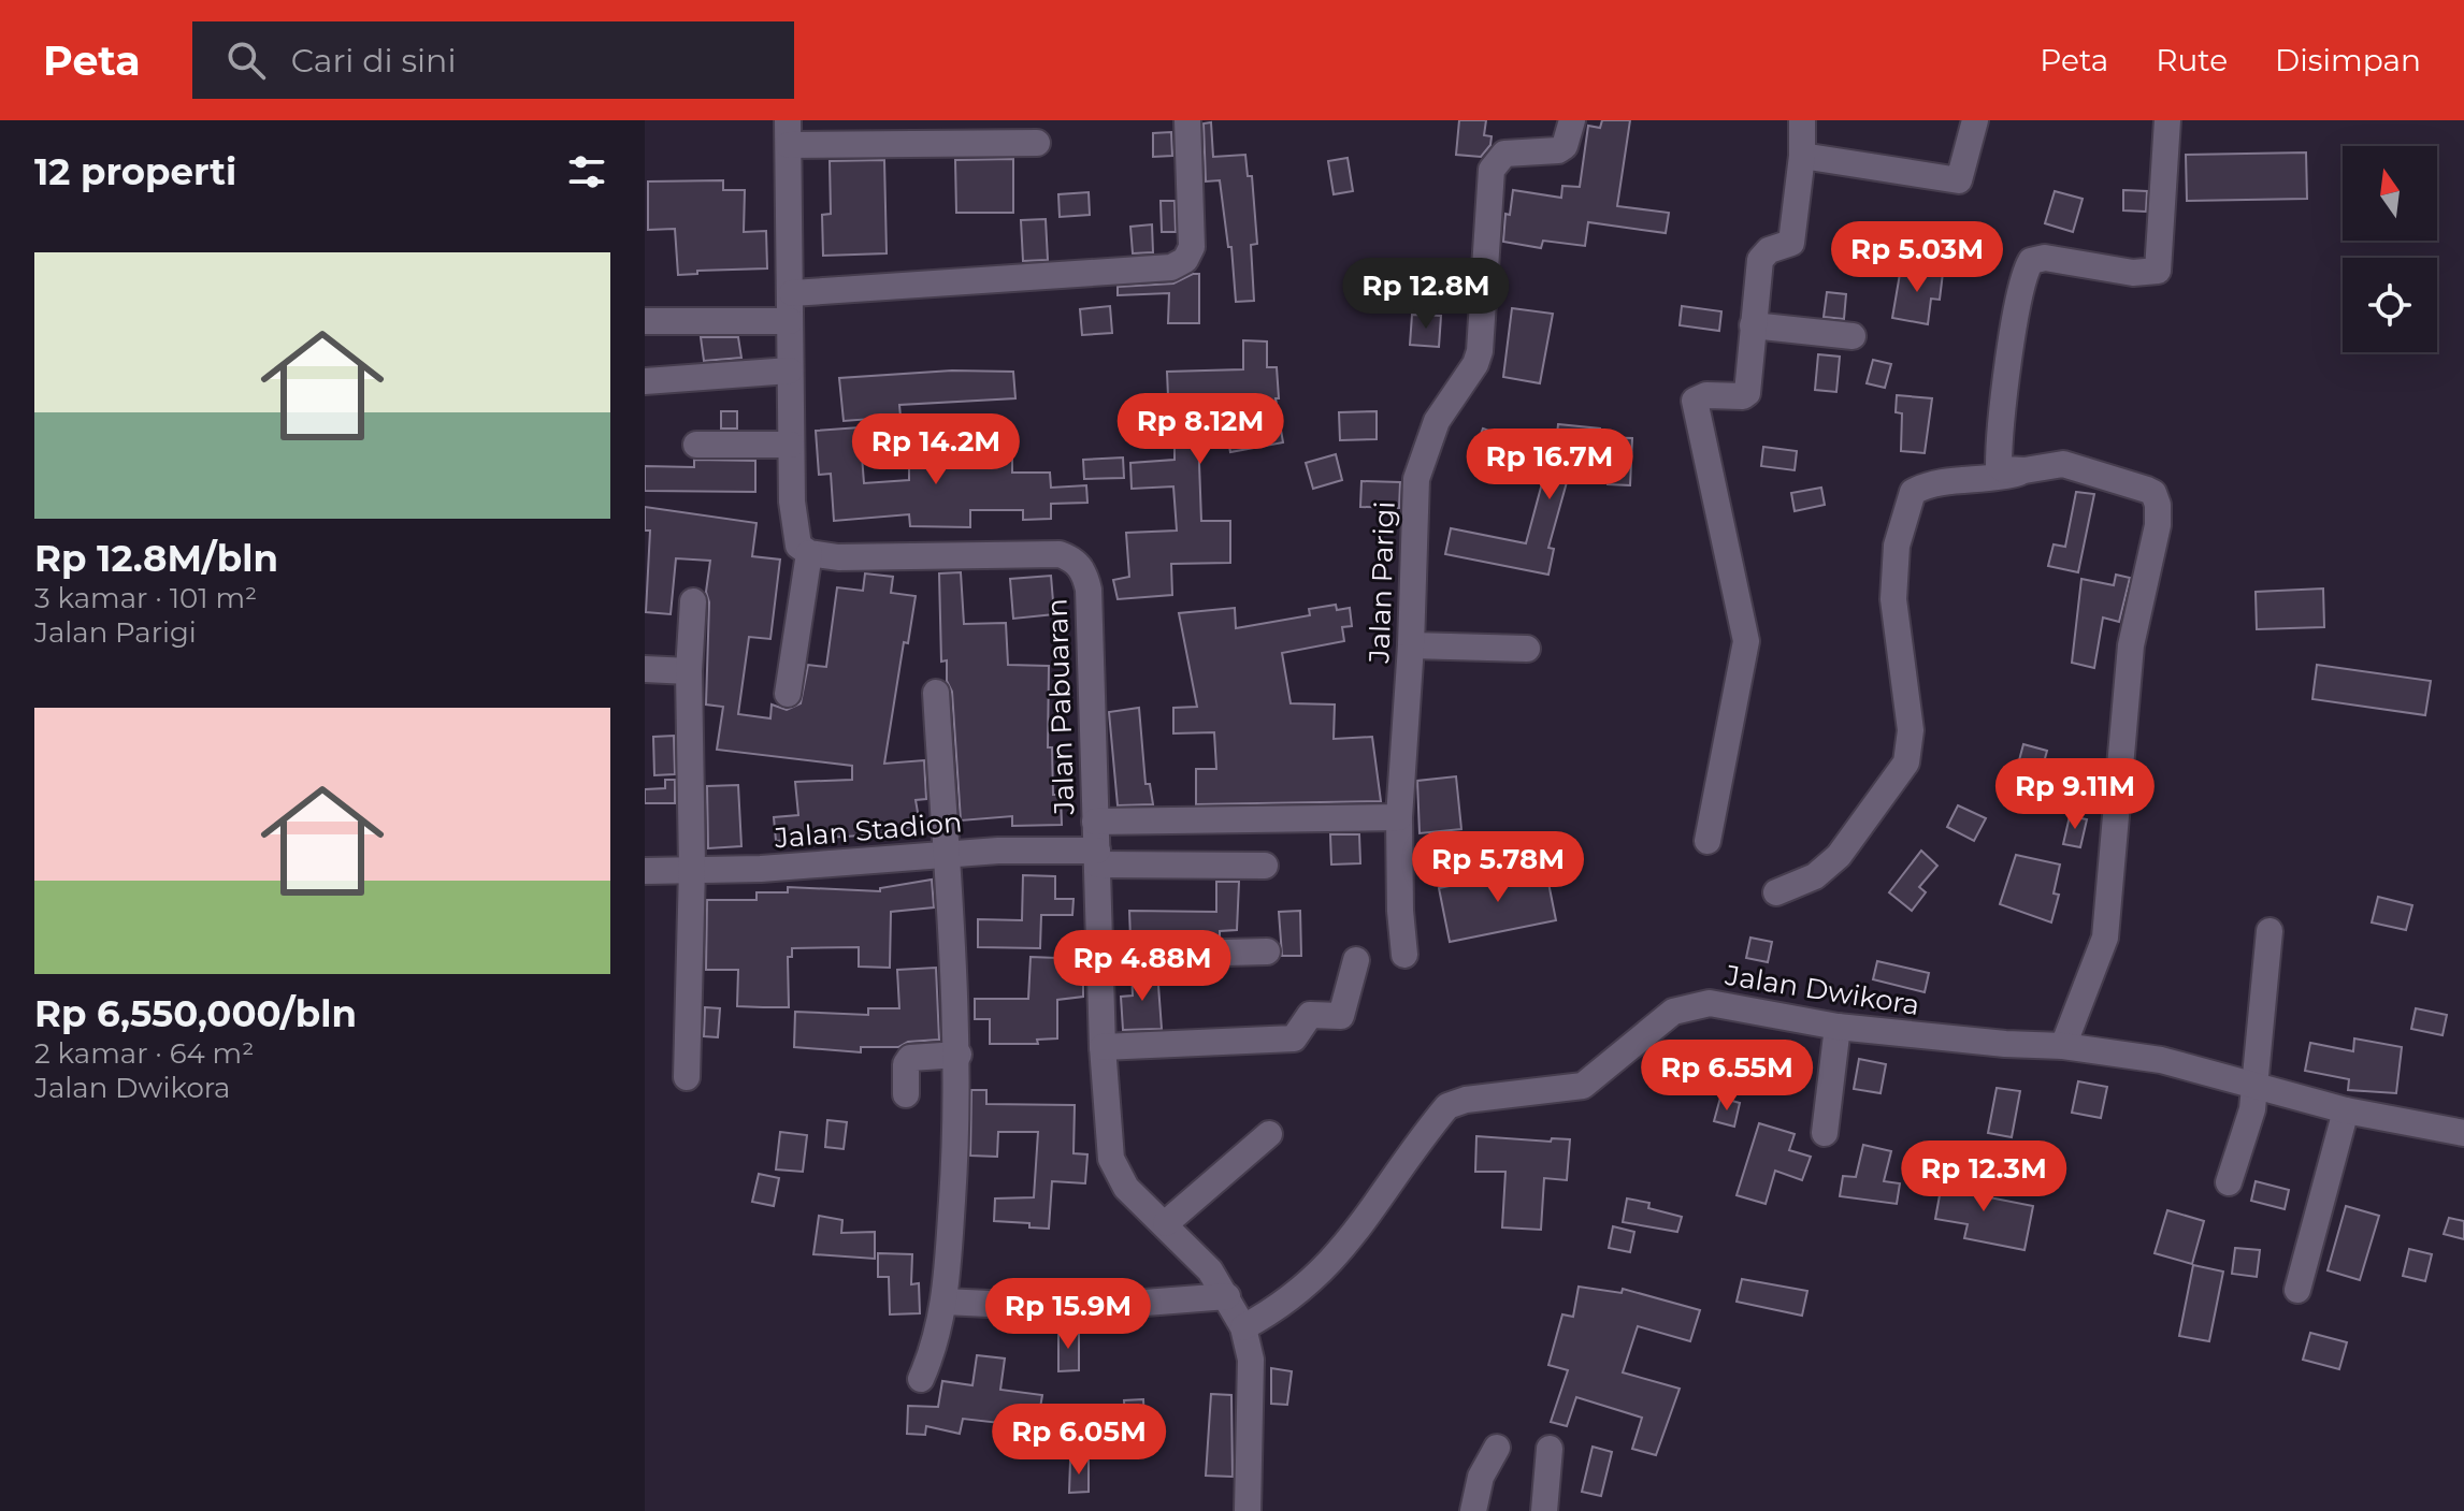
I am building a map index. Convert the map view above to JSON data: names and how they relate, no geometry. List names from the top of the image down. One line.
{"streets":{"street":["Jalan Parigi","Jalan Pabuaran","Jalan Stadion","Jalan Dwikora"]},"crossings":[["Jalan Pabuaran","Jalan Stadion"],["Jalan Pabuaran","Jalan Dwikora"]],"north":"top","page":{"header":"Peta","search":"Cari di sini","nav":["Peta","Rute","Disimpan"],"heading":"12 properti","price":["Rp 5.03M","Rp 12.8M","Rp 8.12M","Rp 14.2M","Rp 16.7M","Rp 9.11M","Rp 5.78M","Rp 4.88M","Rp 6.55M","Rp 12.3M","Rp 15.9M","Rp 6.05M"],"list":[{"name":"Rp 12.8M/bln","note":"3 kamar · 101 m² · Jalan Parigi"},{"name":"Rp 6,550,000/bln","note":"2 kamar · 64 m² · Jalan Dwikora"}]}}
